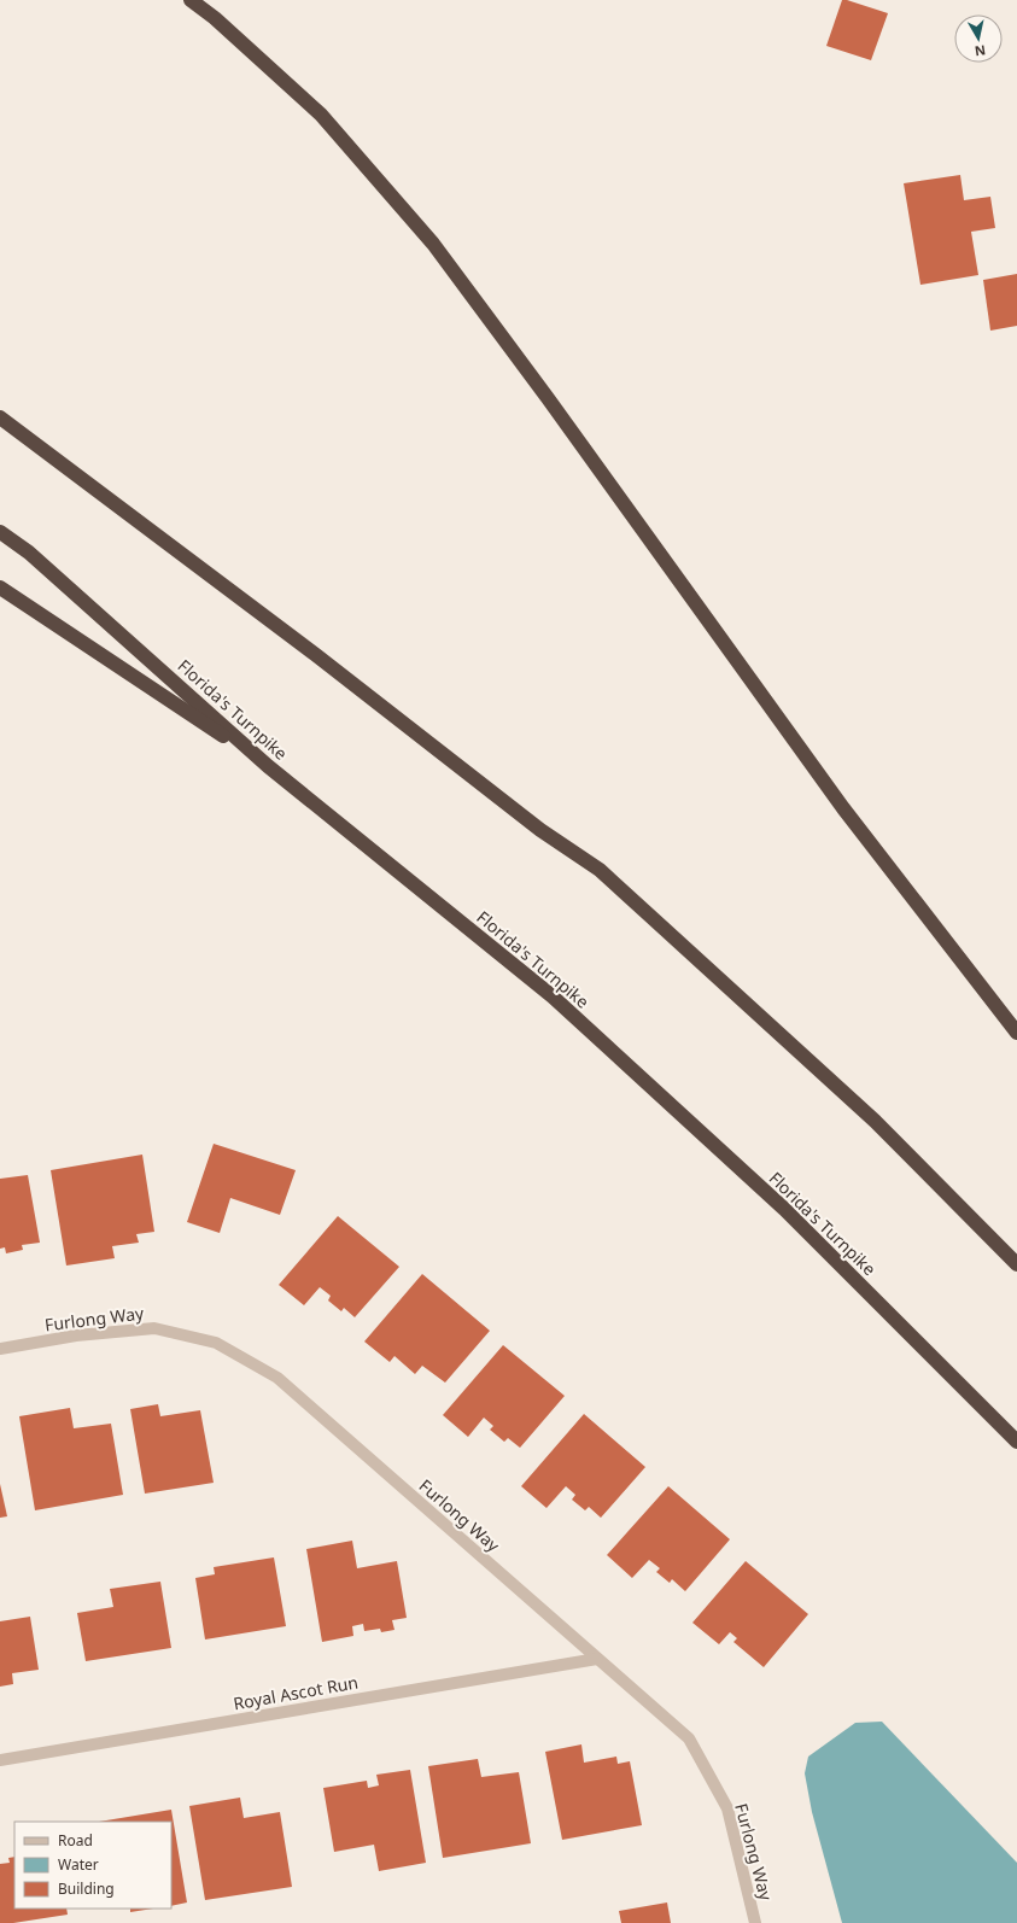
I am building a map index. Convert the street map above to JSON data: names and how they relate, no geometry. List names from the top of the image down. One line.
{"streets":{"highway":["Florida's Turnpike"],"street":["Furlong Way","Royal Ascot Run"]},"crossings":[["Furlong Way","Royal Ascot Run"]],"legend":["Road","Water","Building"],"north":"bottom"}
